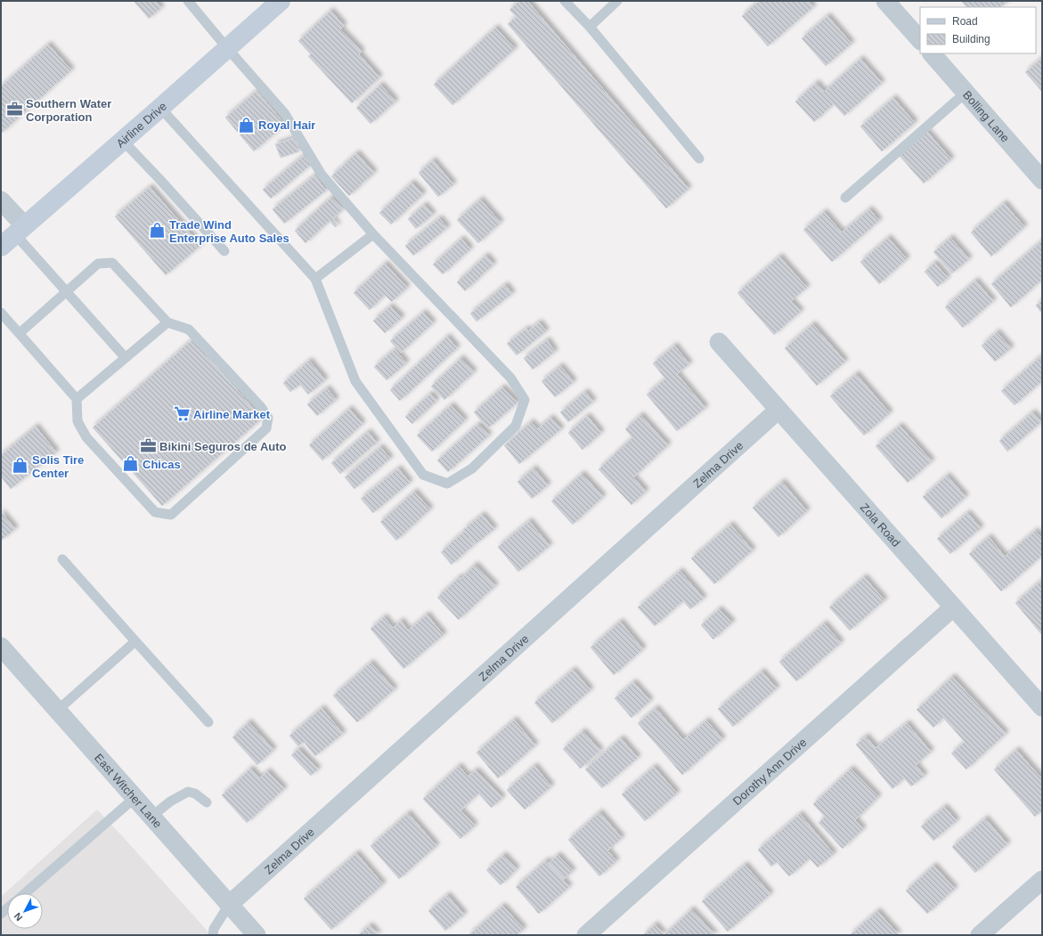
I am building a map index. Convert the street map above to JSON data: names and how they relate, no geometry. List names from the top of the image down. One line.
{"streets":{"main road":["Airline Drive"],"street":["Bolling Lane","Zelma Drive","Zola Road","Dorothy Ann Drive","East Witcher Lane"]},"crossings":[["Zelma Drive","Zola Road"],["Zelma Drive","East Witcher Lane"],["Zola Road","Dorothy Ann Drive"]],"places":{"office":["Southern Water Corporation","Bikini Seguros de Auto"],"shop":["Royal Hair","Trade Wind Enterprise Auto Sales","Chicas","Solis Tire Center"],"supermarket":["Airline Market"]},"legend":["Road","Building"],"north":"bottom left"}
